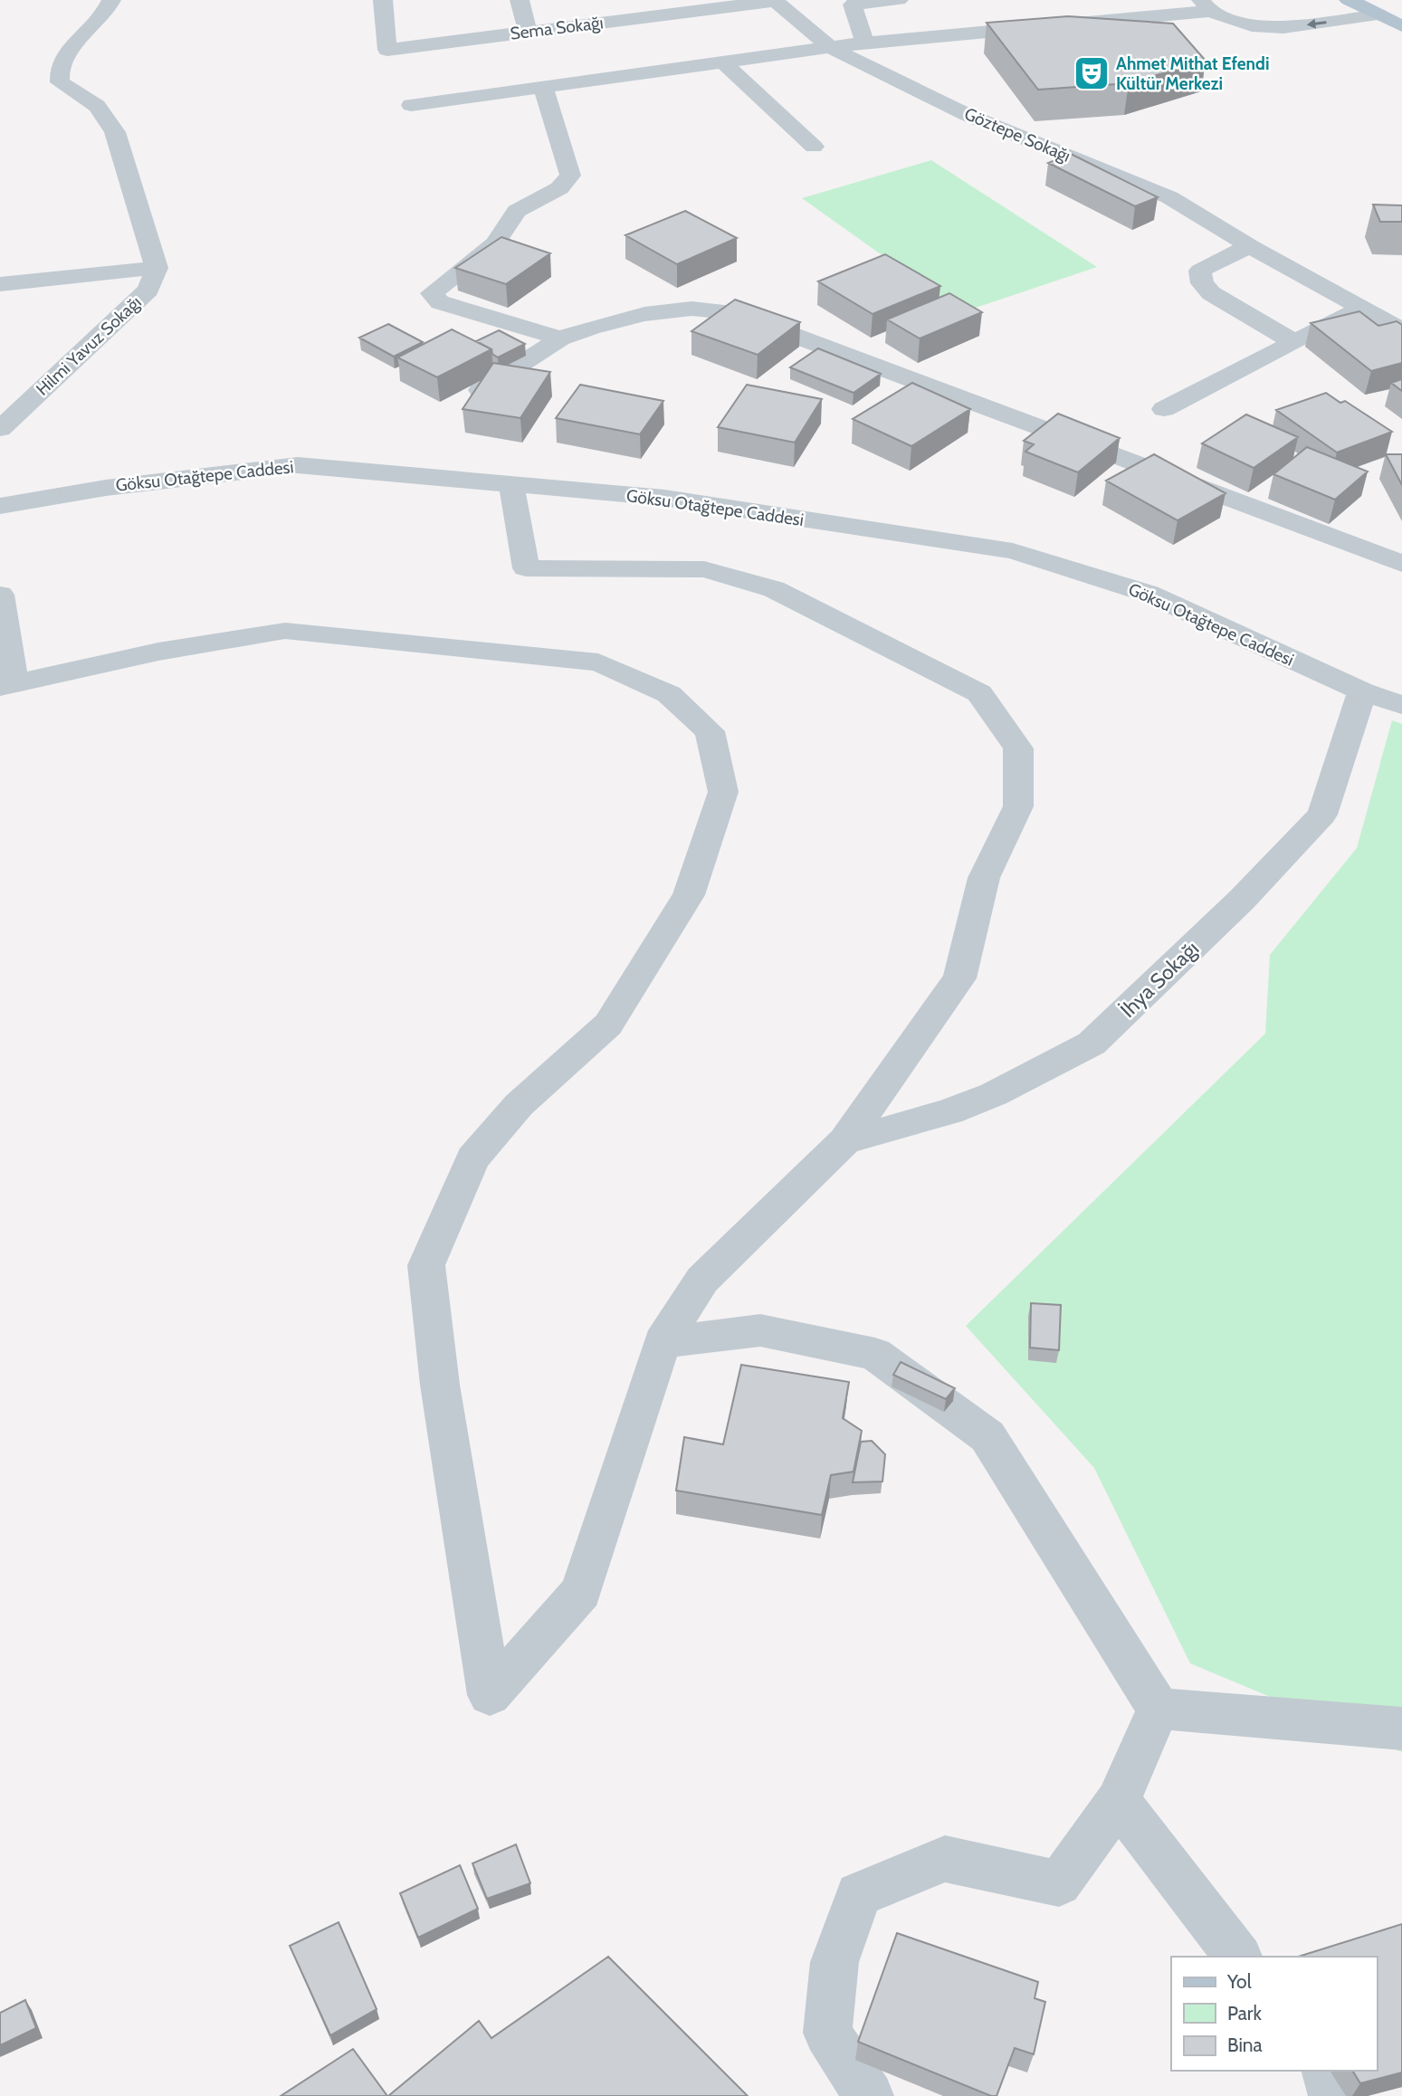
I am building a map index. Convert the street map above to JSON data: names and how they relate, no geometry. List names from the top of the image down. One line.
{"streets":{"street":["Sema Sokağı","Göztepe Sokağı","Hilmi Yavuz Sokağı","Göksu Otağtepe Caddesi","İhya Sokağı"]},"crossings":[["Sema Sokağı","Göztepe Sokağı"],["Göksu Otağtepe Caddesi","İhya Sokağı"]],"places":{"theatre":["Ahmet Mithat Efendi Kültür Merkezi"]},"legend":["Yol","Park","Bina"]}
